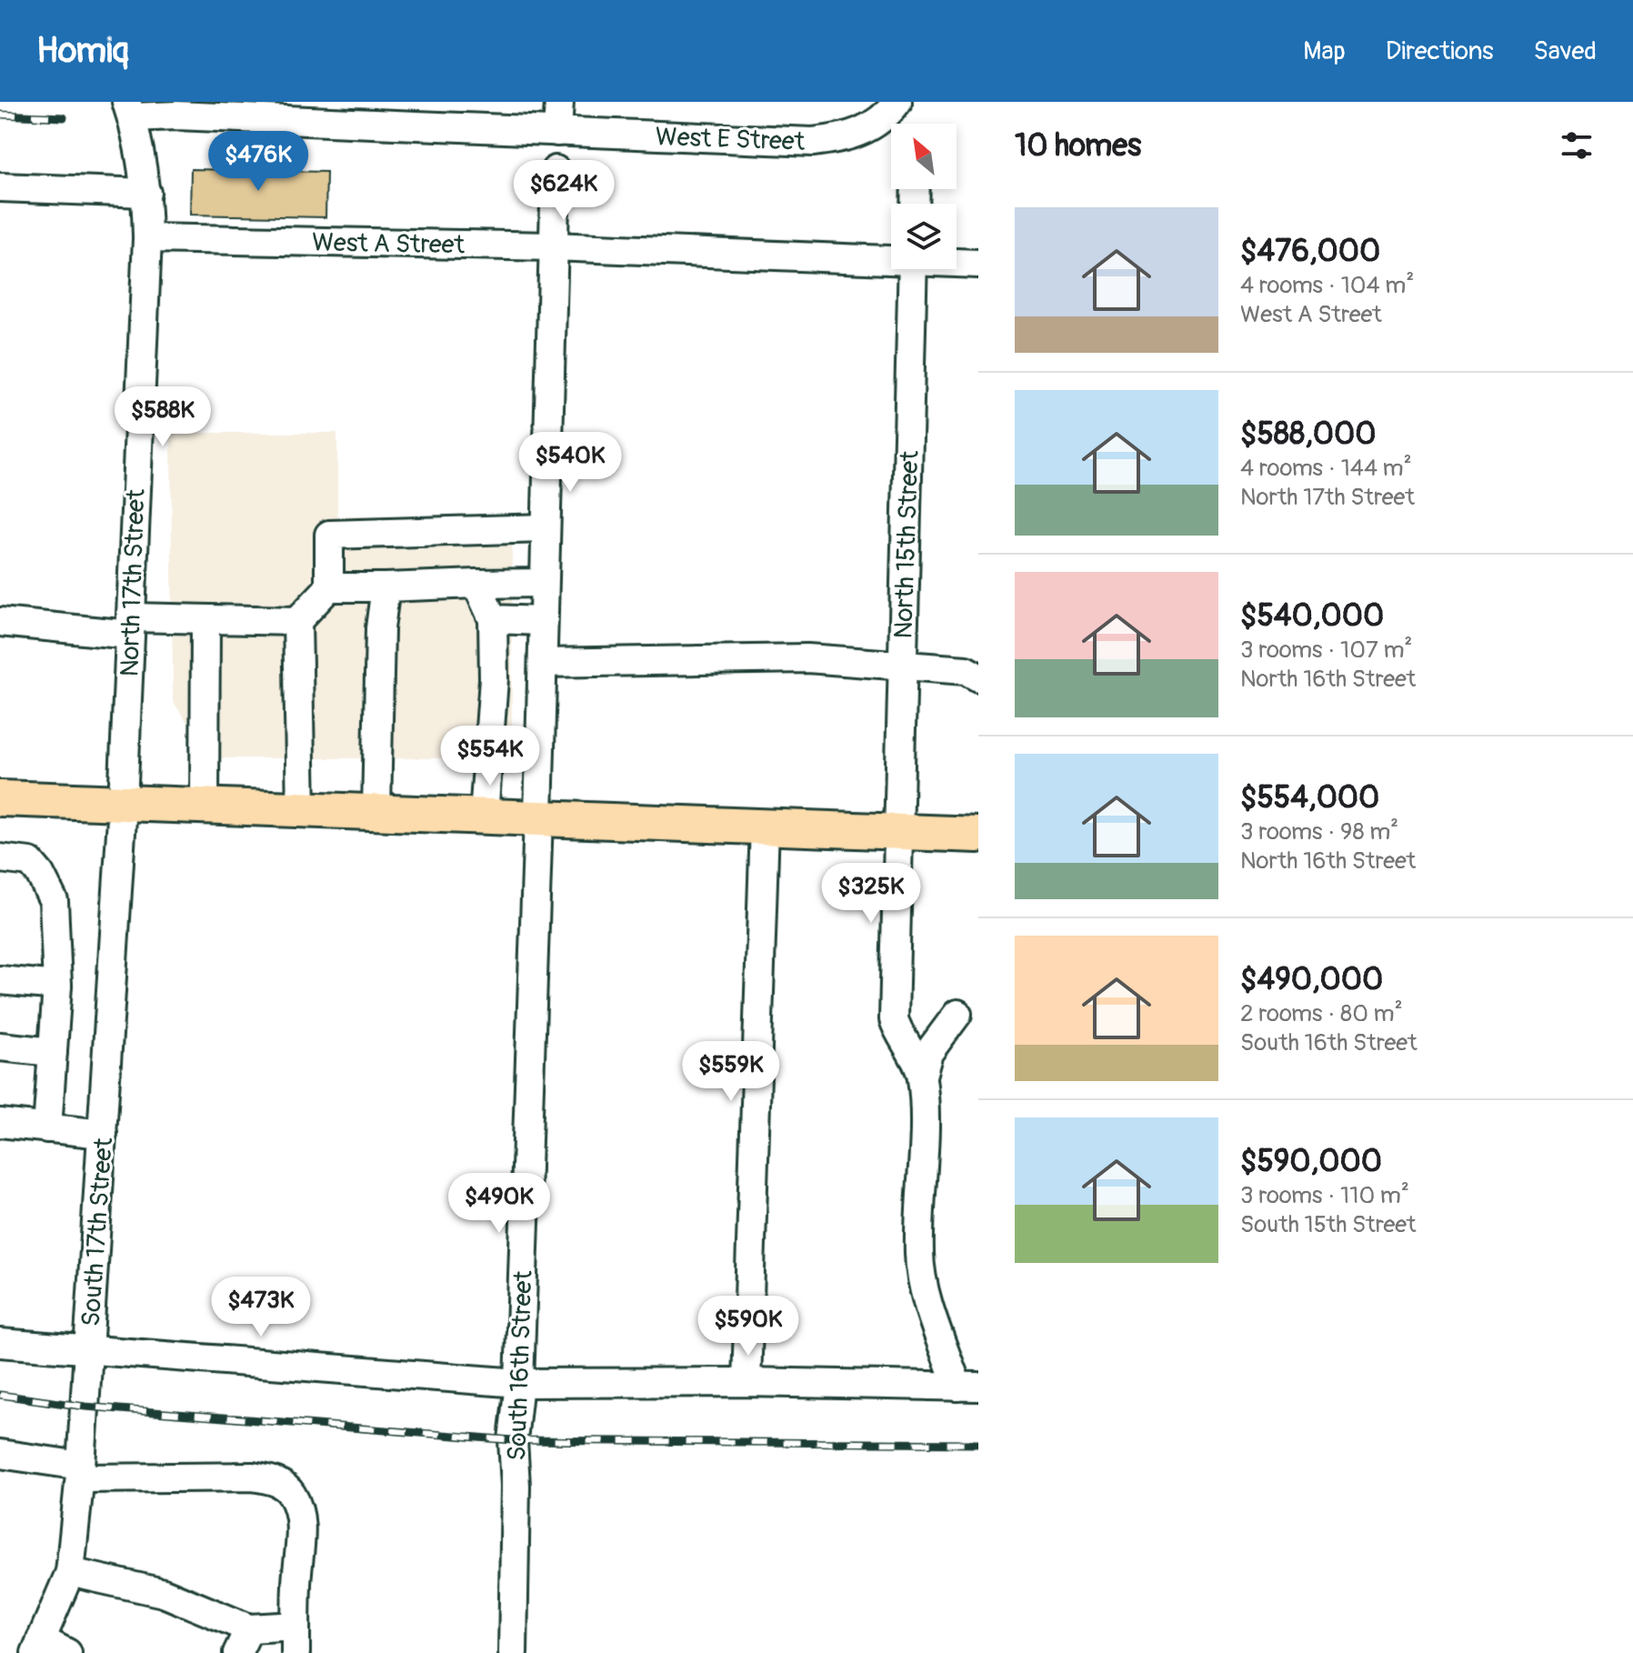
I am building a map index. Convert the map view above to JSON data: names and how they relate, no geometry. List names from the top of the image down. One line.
{"streets":{"street":["West E Street","West A Street","North 15th Street","North 17th Street","South 17th Street","South 16th Street"]},"crossings":[["West E Street","North 17th Street"],["West A Street","North 17th Street"],["West A Street","South 16th Street"],["North 17th Street","South 17th Street"]],"north":"top left","page":{"header":"Homiq","nav":["Map","Directions","Saved"],"heading":"10 homes","price":["$476K","$624K","$588K","$540K","$554K","$325K","$559K","$490K","$473K","$590K"],"list":[{"name":"$476,000","note":"4 rooms · 104 m² · West A Street"},{"name":"$588,000","note":"4 rooms · 144 m² · North 17th Street"},{"name":"$540,000","note":"3 rooms · 107 m² · North 16th Street"},{"name":"$554,000","note":"3 rooms · 98 m² · North 16th Street"},{"name":"$490,000","note":"2 rooms · 80 m² · South 16th Street"},{"name":"$590,000","note":"3 rooms · 110 m² · South 15th Street"}]}}
